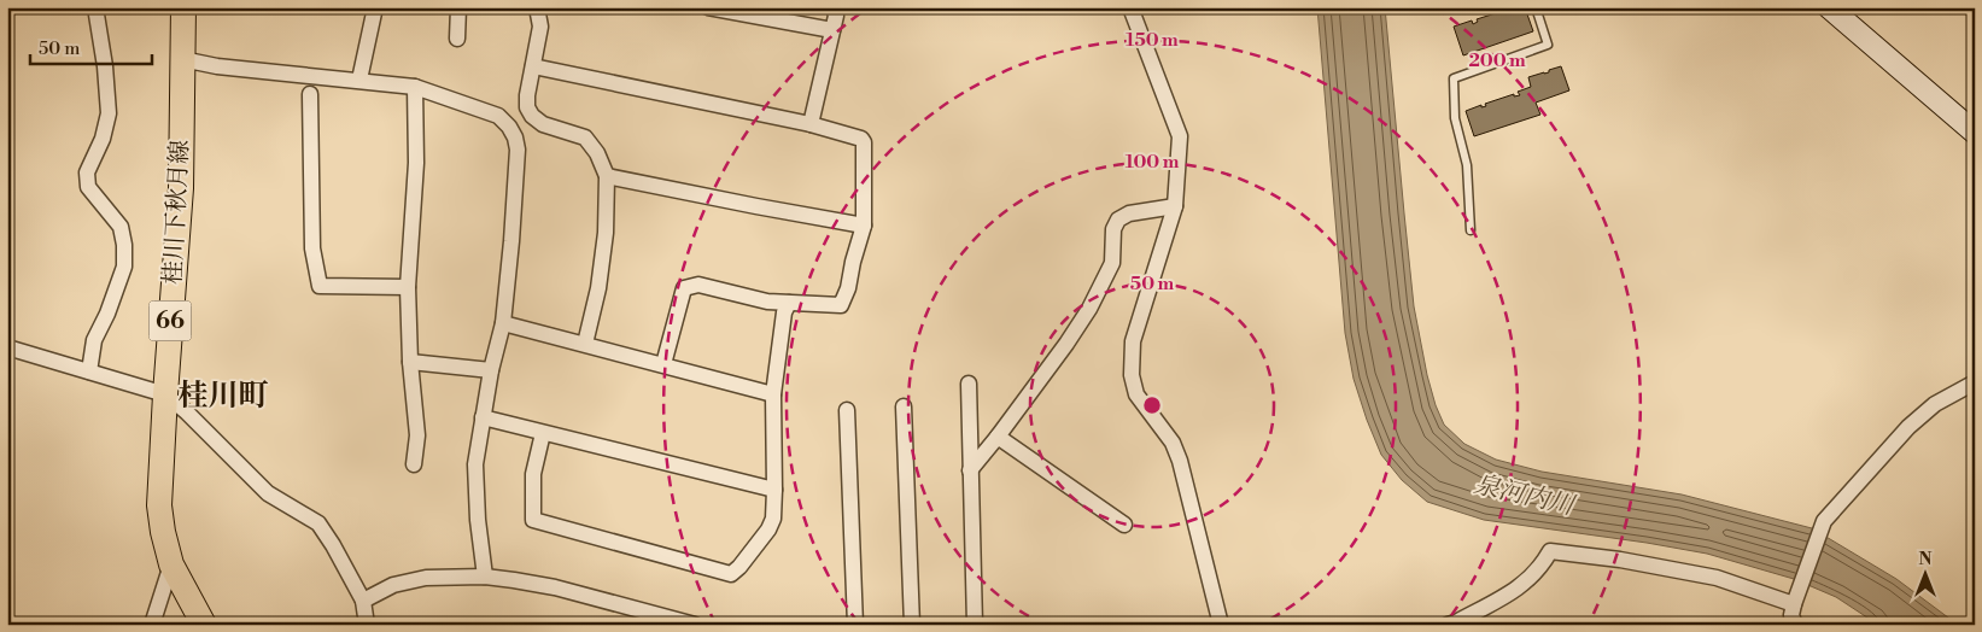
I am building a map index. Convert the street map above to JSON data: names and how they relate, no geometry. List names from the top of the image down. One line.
{"streets":{"main road":["桂川下秋月線","66"]},"districts":["桂川町"],"water":["泉河内川"],"scale_bar":"50 m","north":"top","rings":["150 m","200 m","100 m","50 m"]}
